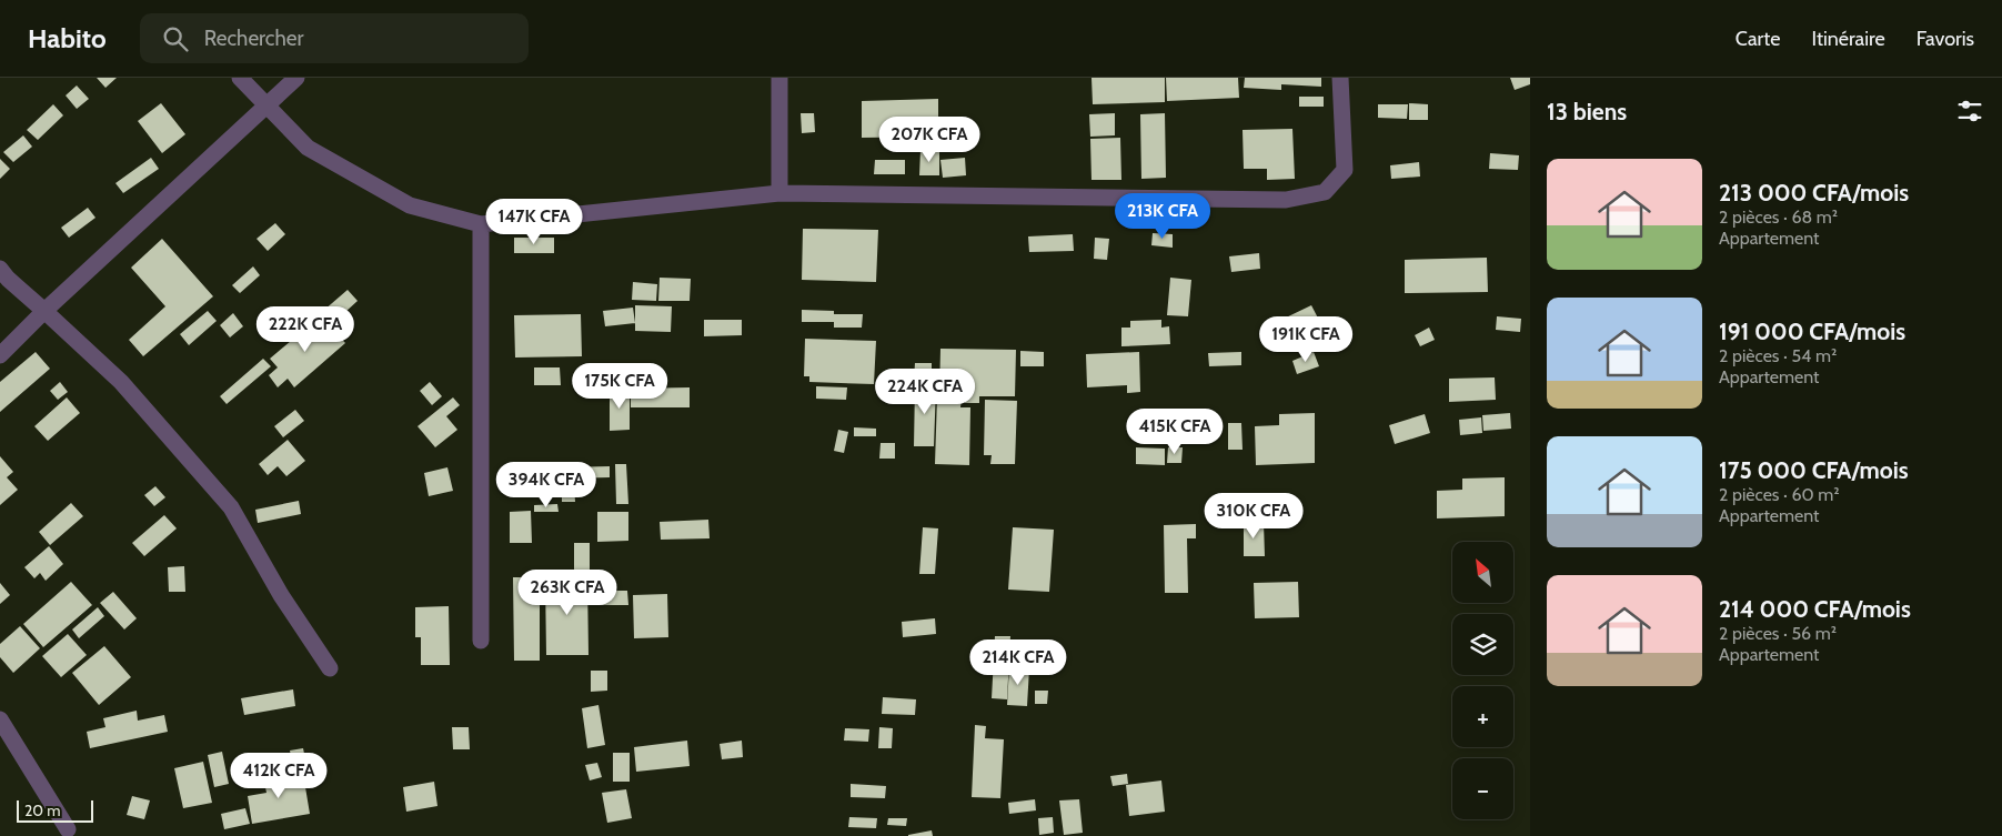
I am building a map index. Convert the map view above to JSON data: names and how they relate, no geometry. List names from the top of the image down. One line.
{"scale_bar":"20 m","north":"top left","page":{"header":"Habito","search":"Rechercher","nav":["Carte","Itinéraire","Favoris"],"heading":"13 biens","price":["207K CFA","213K CFA","147K CFA","222K CFA","191K CFA","175K CFA","224K CFA","415K CFA","394K CFA","310K CFA","263K CFA","214K CFA","412K CFA"],"list":[{"name":"213 000 CFA/mois","note":"2 pièces · 68 m² · Appartement"},{"name":"191 000 CFA/mois","note":"2 pièces · 54 m² · Appartement"},{"name":"175 000 CFA/mois","note":"2 pièces · 60 m² · Appartement"},{"name":"214 000 CFA/mois","note":"2 pièces · 56 m² · Appartement"}],"map_buttons":["+","−"],"scale":"20 m"}}
